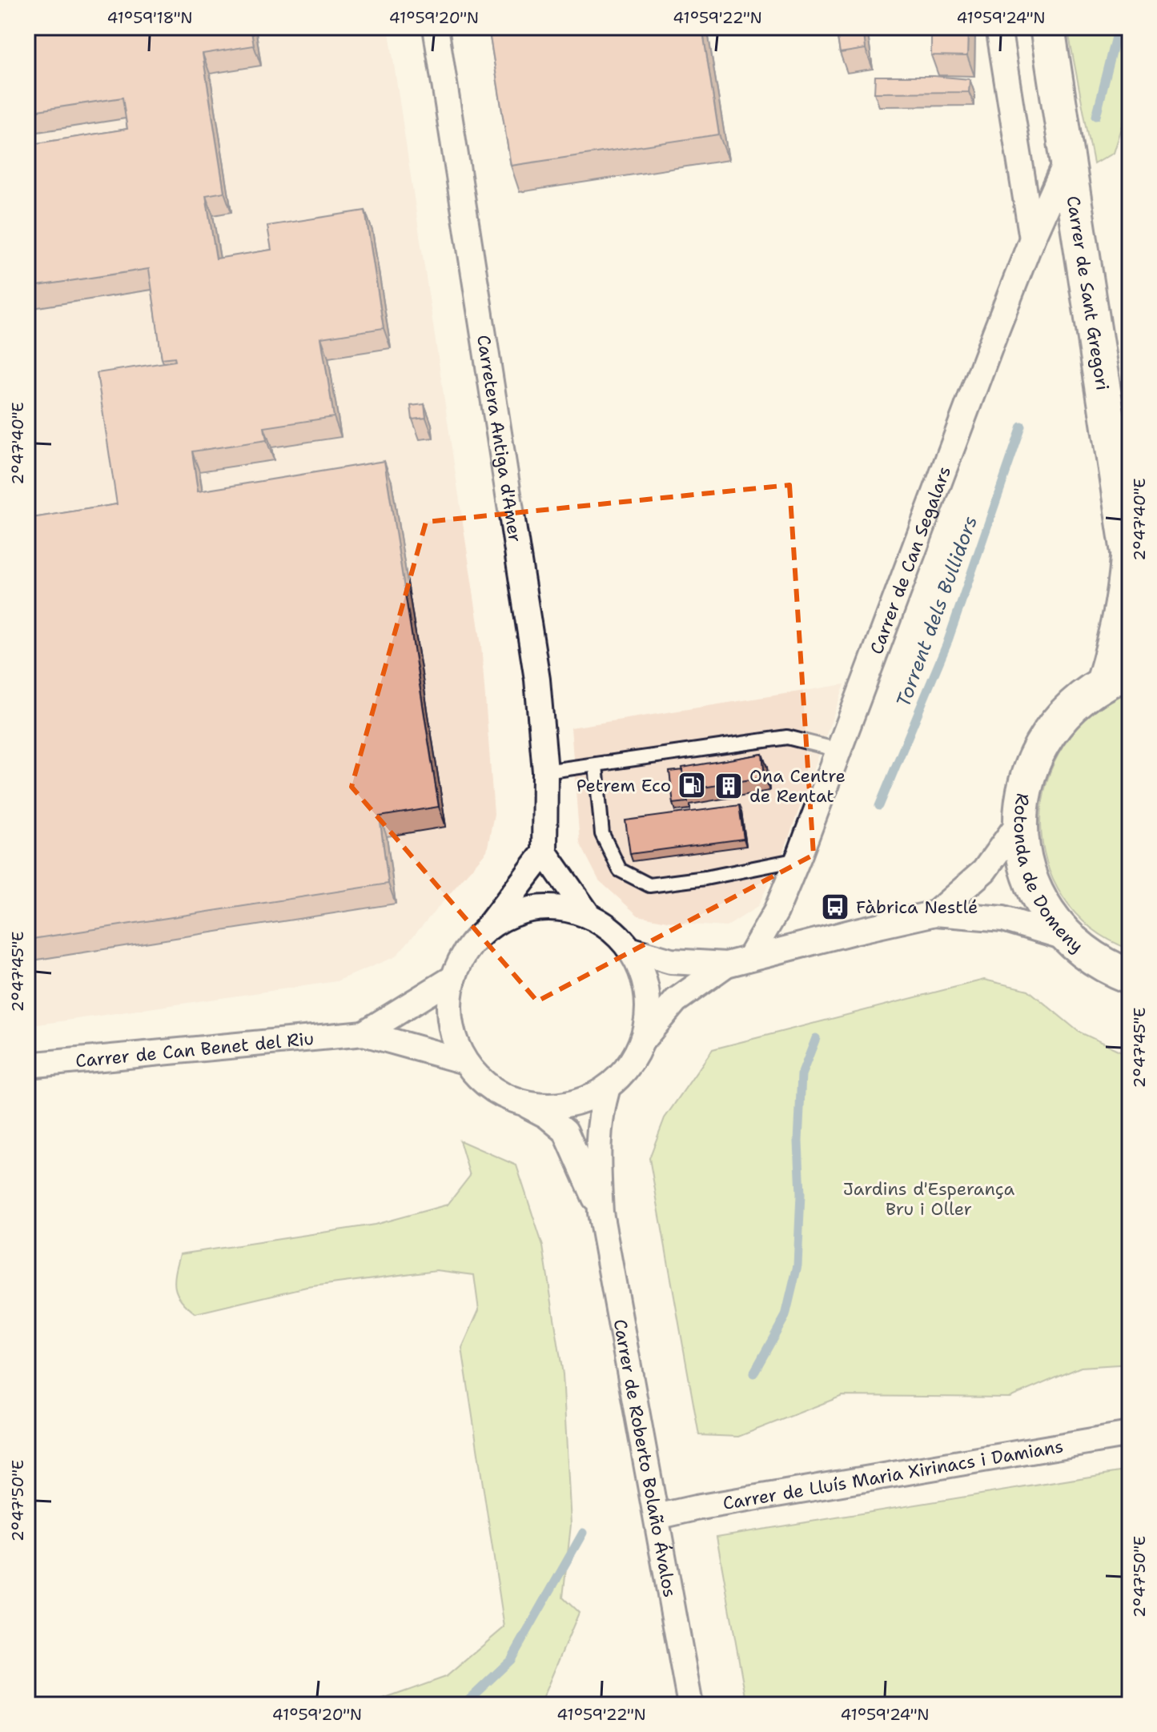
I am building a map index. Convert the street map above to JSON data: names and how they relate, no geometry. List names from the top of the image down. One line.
{"streets":{"main road":["Carrer de Sant Gregori","Rotonda de Domeny"],"street":["Carretera Antiga d'Amer","Carrer de Can Segalars","Carrer de Can Benet del Riu","Carrer de Roberto Bolaño Ávalos","Carrer de Lluís Maria Xirinacs i Damians"]},"crossings":[["Carrer de Sant Gregori","Carrer de Can Segalars"],["Carrer de Sant Gregori","Rotonda de Domeny"],["Carrer de Can Benet del Riu","Carrer de Roberto Bolaño Ávalos"],["Carrer de Roberto Bolaño Ávalos","Carrer de Lluís Maria Xirinacs i Damians"]],"water":["Torrent dels Bullidors"],"parks":["Jardins d'Esperança Bru i Oller"],"places":{"fuel station":["Petrem Eco"],"building":["Ona Centre de Rentat"],"bus stop":["Fàbrica Nestlé"]},"coordinates":["41°59'18\"N","41°59'20\"N","41°59'22\"N","41°59'24\"N","2°47'40\"E","2°47'45\"E","2°47'50\"E"]}
